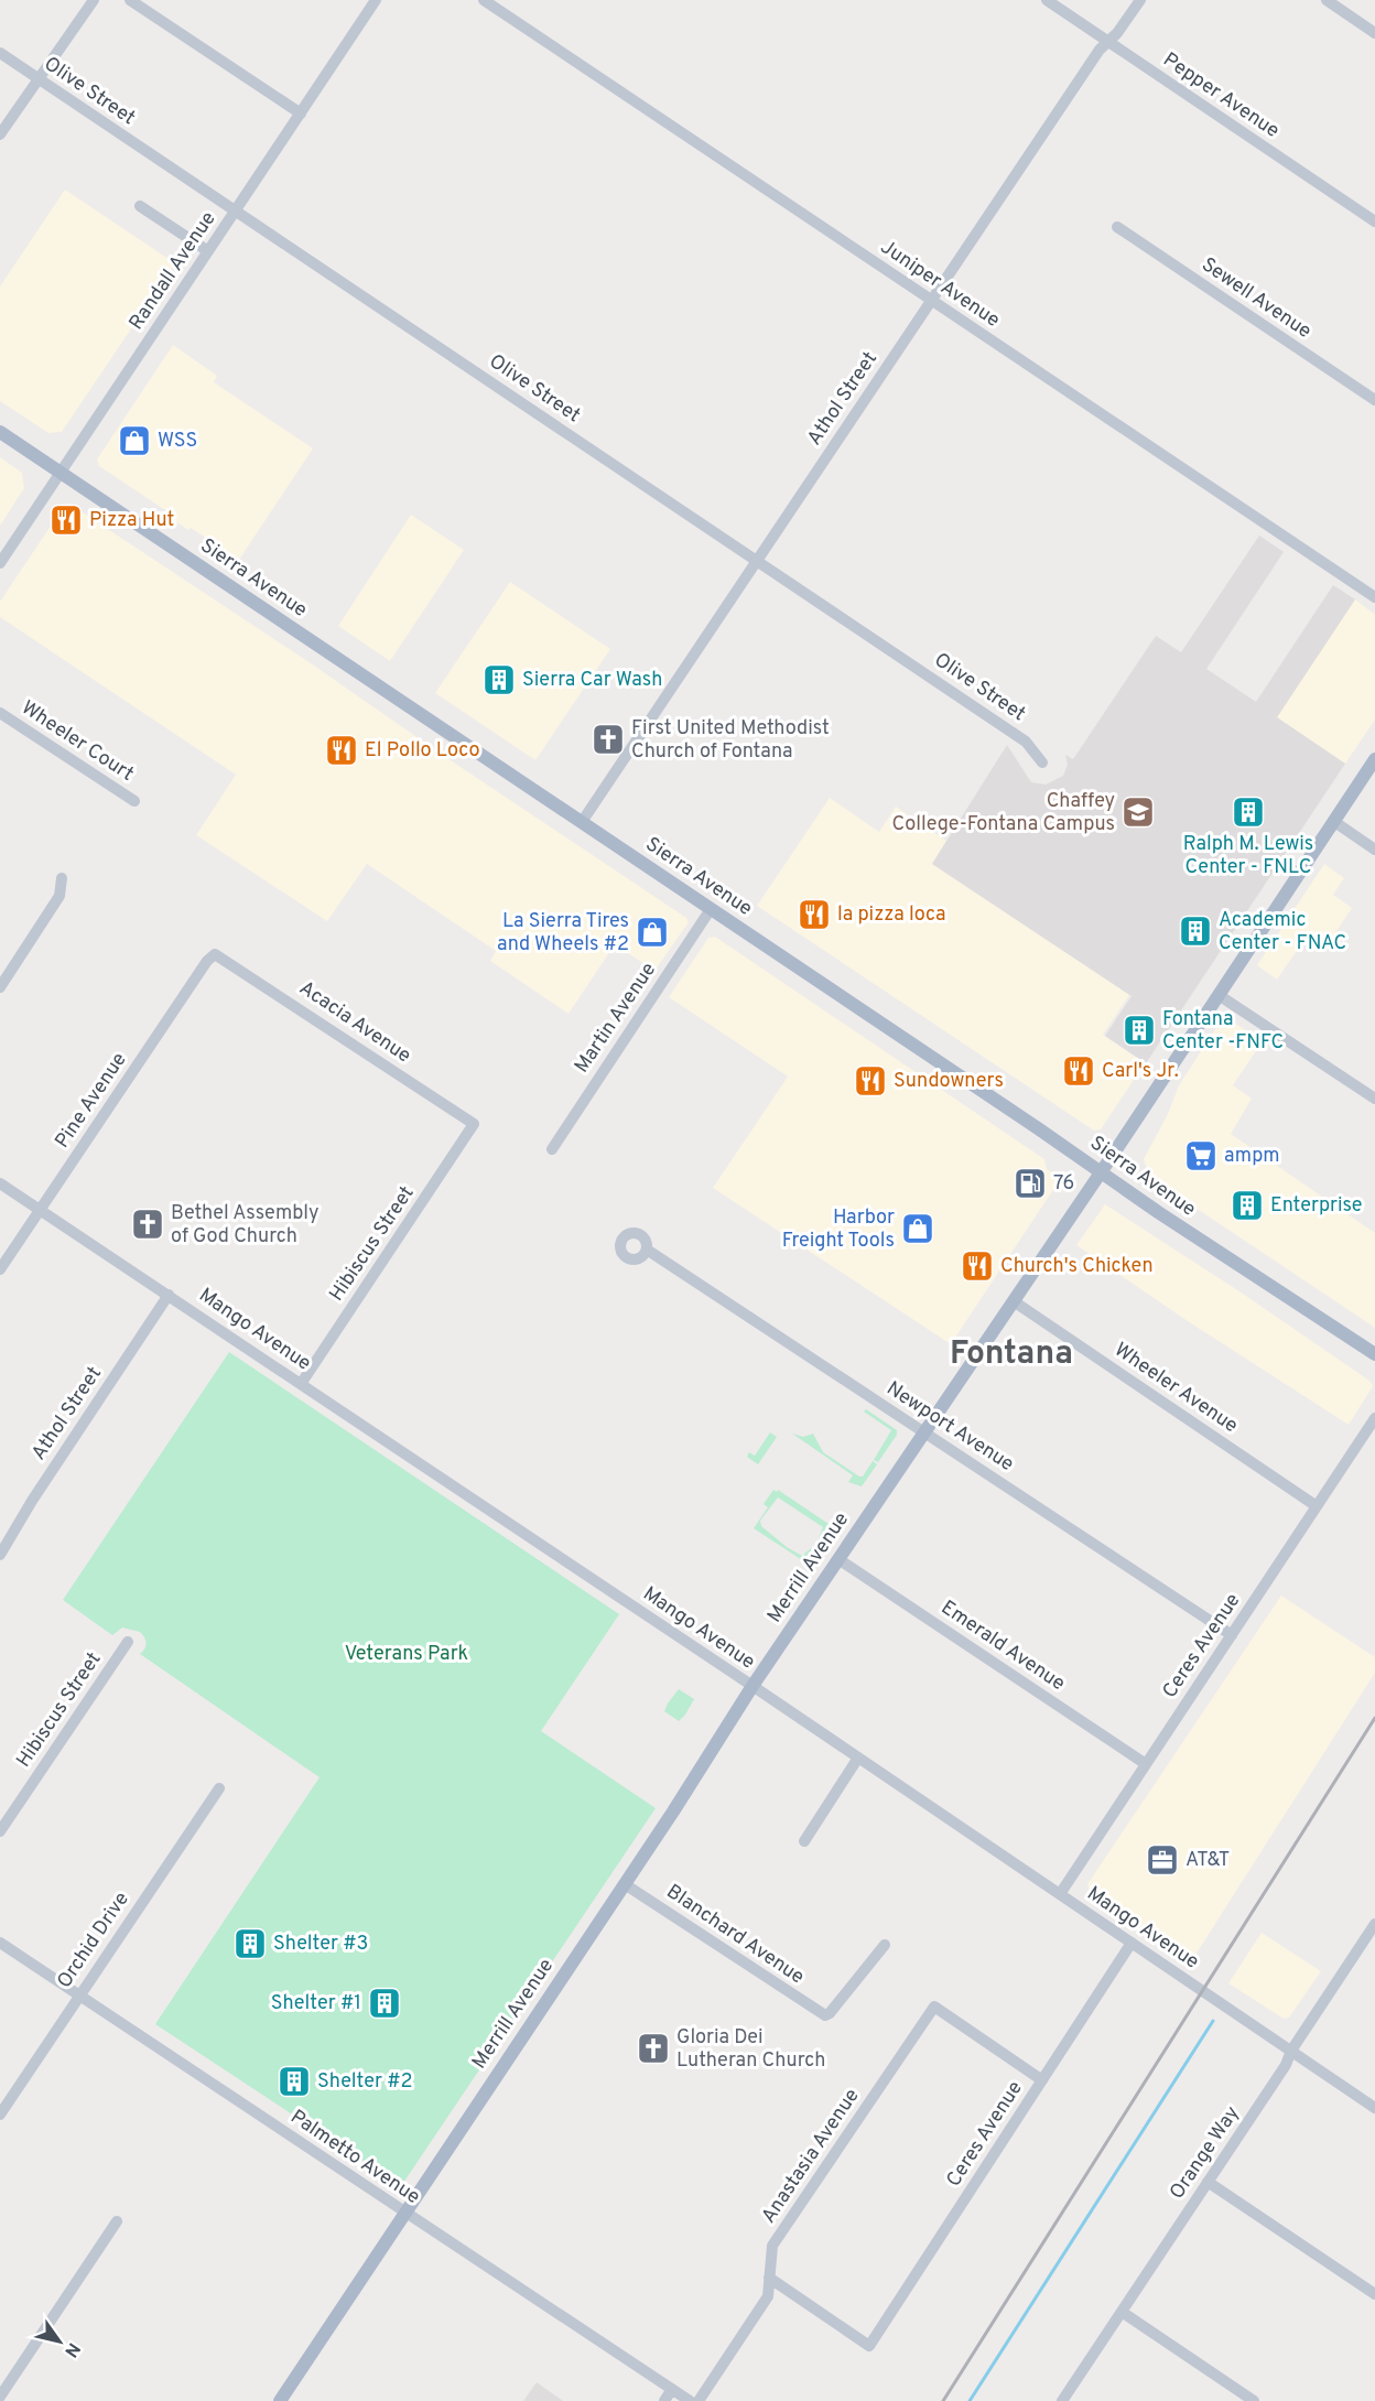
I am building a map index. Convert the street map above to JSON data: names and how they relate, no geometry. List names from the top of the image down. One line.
{"streets":{"main road":["Sierra Avenue","Merrill Avenue"],"street":["Olive Street","Pepper Avenue","Randall Avenue","Juniper Avenue","Sewell Avenue","Athol Street","Wheeler Court","Martin Avenue","Acacia Avenue","Pine Avenue","Hibiscus Street","Mango Avenue","Wheeler Avenue","Newport Avenue","Emerald Avenue","Ceres Avenue","Blanchard Avenue","Orchid Drive","Orange Way","Anastasia Avenue","Palmetto Avenue"]},"crossings":[["Olive Street","Randall Avenue"],["Olive Street","Athol Street"],["Pepper Avenue","Athol Street"],["Randall Avenue","Sierra Avenue"],["Juniper Avenue","Athol Street"],["Athol Street","Sierra Avenue"],["Athol Street","Mango Avenue"],["Sierra Avenue","Martin Avenue"],["Sierra Avenue","Merrill Avenue"],["Acacia Avenue","Pine Avenue"],["Acacia Avenue","Hibiscus Street"],["Pine Avenue","Mango Avenue"],["Hibiscus Street","Mango Avenue"],["Mango Avenue","Merrill Avenue"],["Mango Avenue","Ceres Avenue"],["Mango Avenue","Orange Way"],["Wheeler Avenue","Merrill Avenue"],["Wheeler Avenue","Ceres Avenue"],["Newport Avenue","Merrill Avenue"],["Newport Avenue","Ceres Avenue"],["Merrill Avenue","Emerald Avenue"],["Merrill Avenue","Blanchard Avenue"],["Merrill Avenue","Palmetto Avenue"],["Emerald Avenue","Ceres Avenue"],["Ceres Avenue","Anastasia Avenue"],["Orchid Drive","Palmetto Avenue"]],"districts":["Fontana"],"parks":["Veterans Park"],"places":{"shop":["WSS","La Sierra Tires and Wheels #2","Harbor Freight Tools"],"restaurant":["Pizza Hut","El Pollo Loco","la pizza loca","Carl's Jr.","Sundowners","Church's Chicken"],"building":["Sierra Car Wash","Ralph M. Lewis Center - FNLC","Academic Center - FNAC","Fontana Center -FNFC","Enterprise","Shelter #3","Shelter #1","Shelter #2"],"church":["First United Methodist Church of Fontana","Bethel Assembly of God Church","Gloria Dei Lutheran Church"],"school or university":["Chaffey College-Fontana Campus"],"supermarket":["ampm"],"fuel station":["76"],"office":["AT&T"]},"north":"bottom right"}
